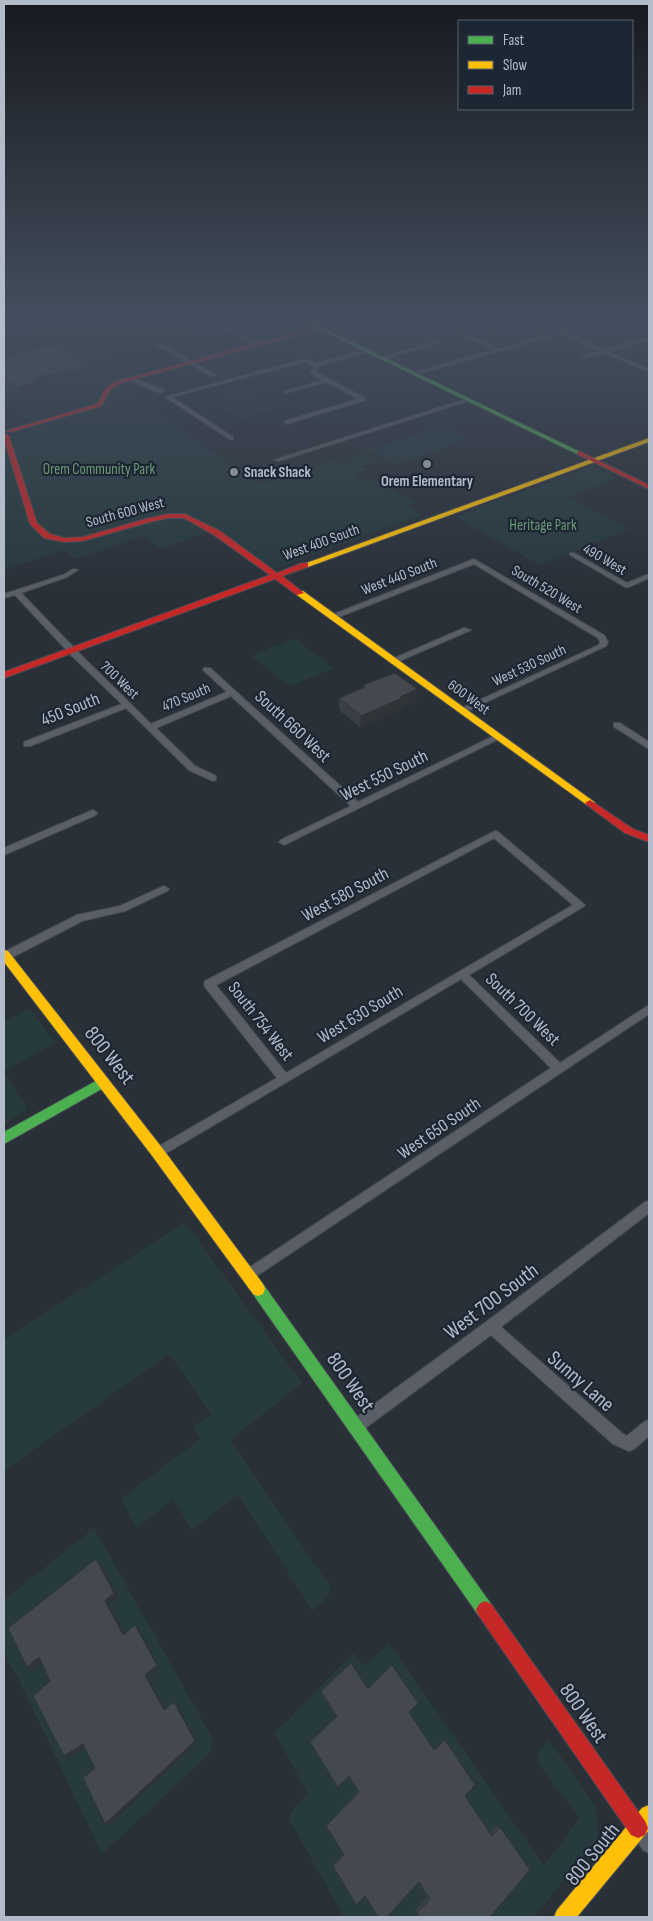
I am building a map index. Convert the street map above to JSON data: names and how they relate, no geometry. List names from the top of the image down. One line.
{"streets":{"street":["South 600 West","West 400 South","490 West","West 440 South","South 520 West","West 530 South","700 West","470 South","600 West","450 South","South 660 West","West 550 South","West 580 South","South 700 West","West 630 South","South 754 West","800 West","West 650 South","West 700 South","Sunny Lane","800 South"]},"crossings":[["South 600 West","West 400 South"],["South 600 West","600 West"],["West 400 South","700 West"],["West 400 South","600 West"],["West 440 South","South 520 West"],["West 440 South","600 West"],["South 520 West","West 530 South"],["West 530 South","600 West"],["700 West","470 South"],["700 West","450 South"],["470 South","South 660 West"],["600 West","West 550 South"],["South 660 West","West 550 South"],["West 580 South","West 630 South"],["West 580 South","South 754 West"],["South 700 West","West 630 South"],["South 700 West","West 650 South"],["West 630 South","South 754 West"],["West 630 South","800 West"],["800 West","West 650 South"],["800 West","West 700 South"],["800 West","800 South"],["West 700 South","Sunny Lane"]],"parks":["Orem Community Park","Heritage Park"],"places":["Orem Elementary","Snack Shack"],"legend":["Fast","Slow","Jam"]}
